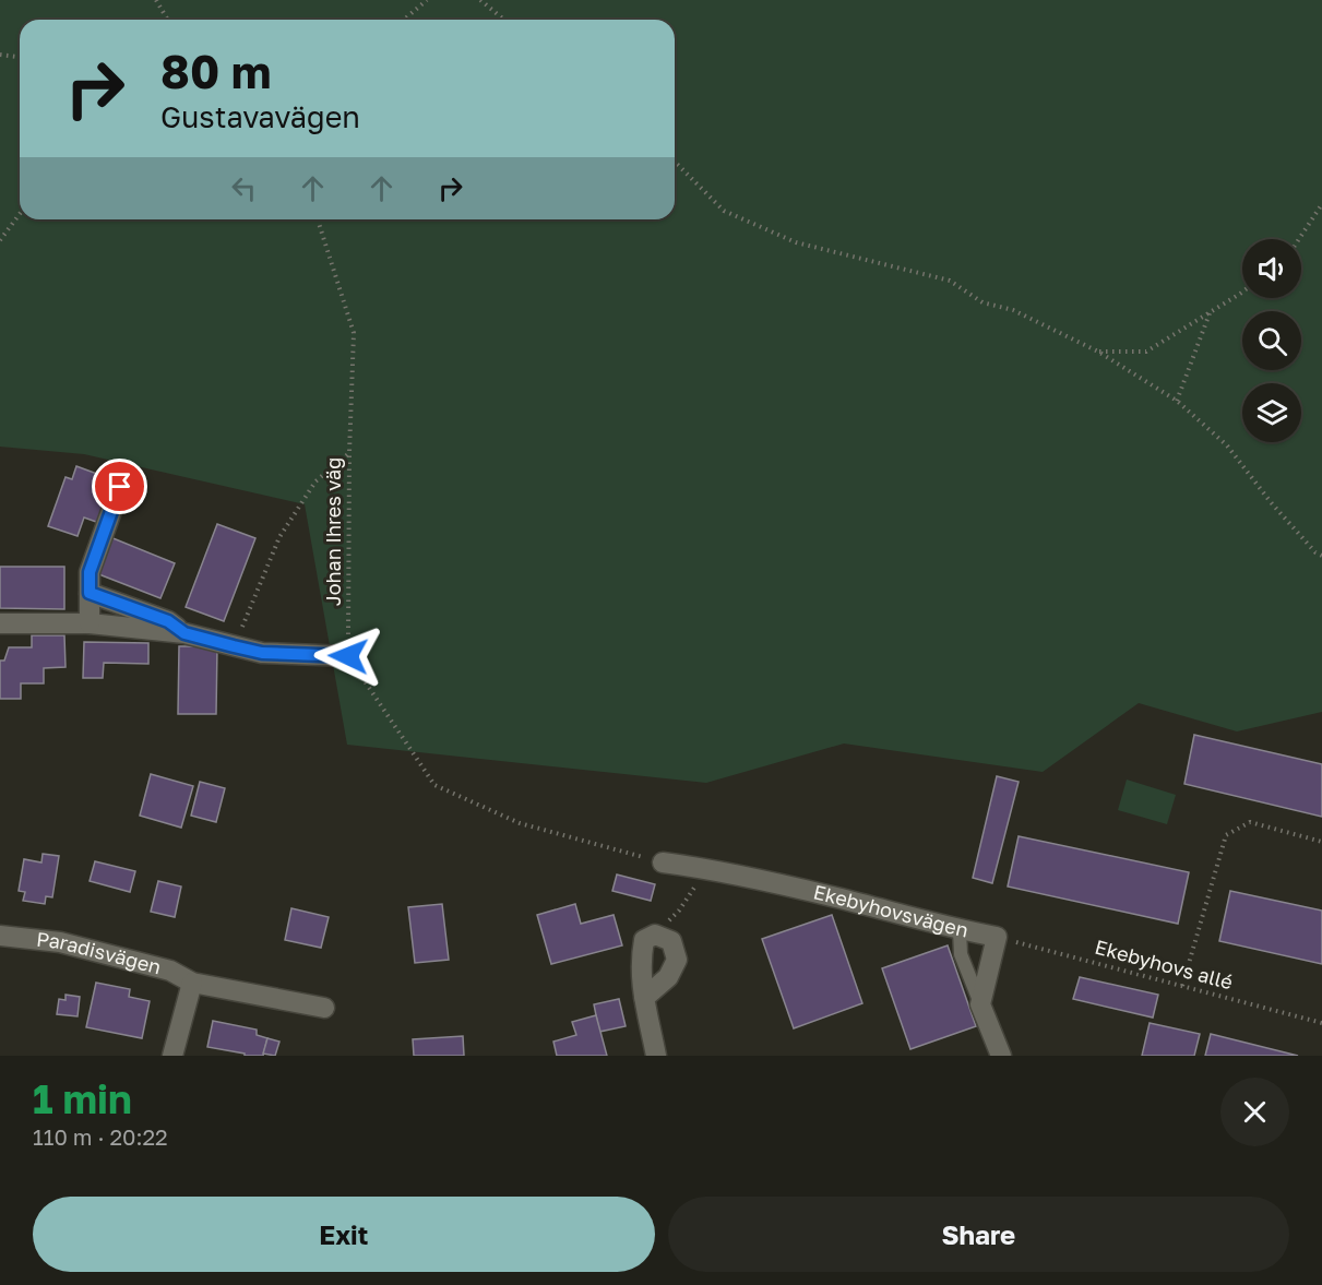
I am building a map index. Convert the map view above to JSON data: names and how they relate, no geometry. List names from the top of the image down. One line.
{"streets":{"street":["Ekebyhovsvägen","Paradisvägen"],"path":["Johan Ihres väg","Ekebyhovs allé"]},"crossings":[["Ekebyhovsvägen","Ekebyhovs allé"]],"page":{"turn":["80 m","Gustavavägen"],"heading":["1 min","110 m · 20:22"],"buttons":["Exit","Share"]}}
